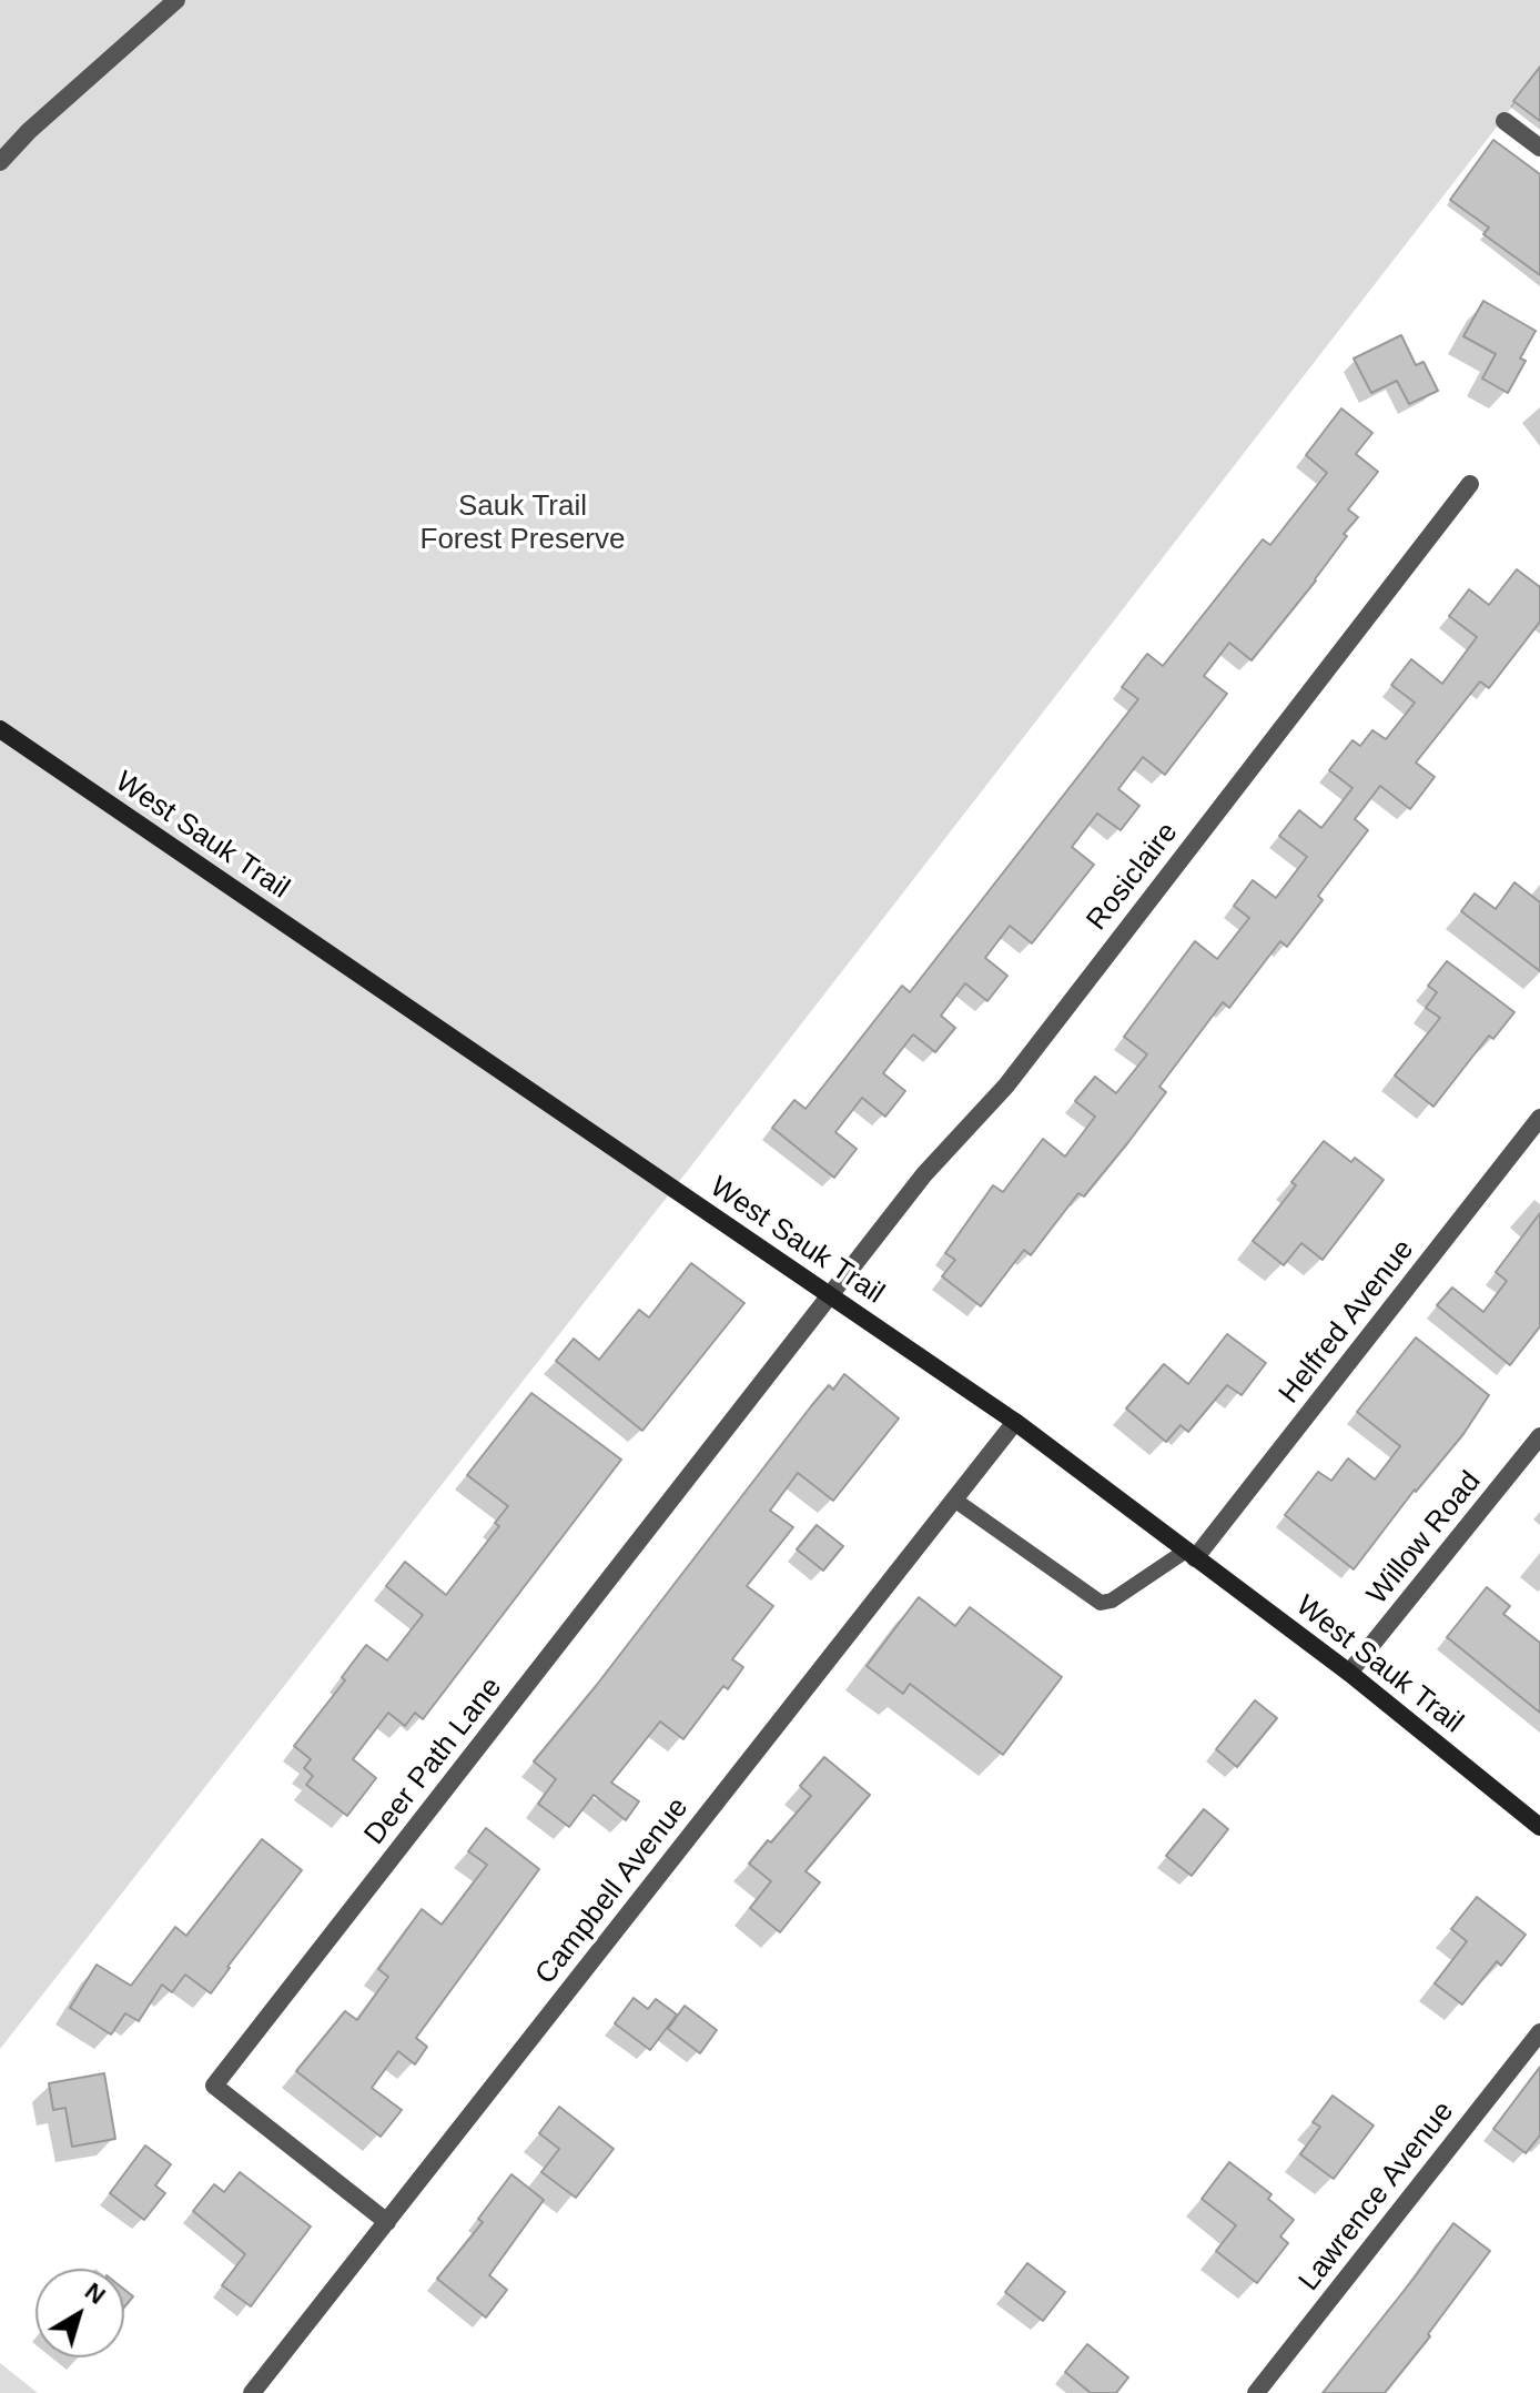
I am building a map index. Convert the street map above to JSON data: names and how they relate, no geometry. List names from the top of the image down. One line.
{"streets":{"main road":["West Sauk Trail"],"street":["Rosiclaire","Helfred Avenue","Willow Road","Deer Path Lane","Campbell Avenue","Lawrence Avenue"]},"crossings":[["West Sauk Trail","Rosiclaire"],["West Sauk Trail","Helfred Avenue"],["West Sauk Trail","Willow Road"],["West Sauk Trail","Deer Path Lane"],["West Sauk Trail","Campbell Avenue"],["Rosiclaire","Deer Path Lane"],["Deer Path Lane","Campbell Avenue"]],"parks":["Sauk Trail Forest Preserve"],"north":"top right"}
